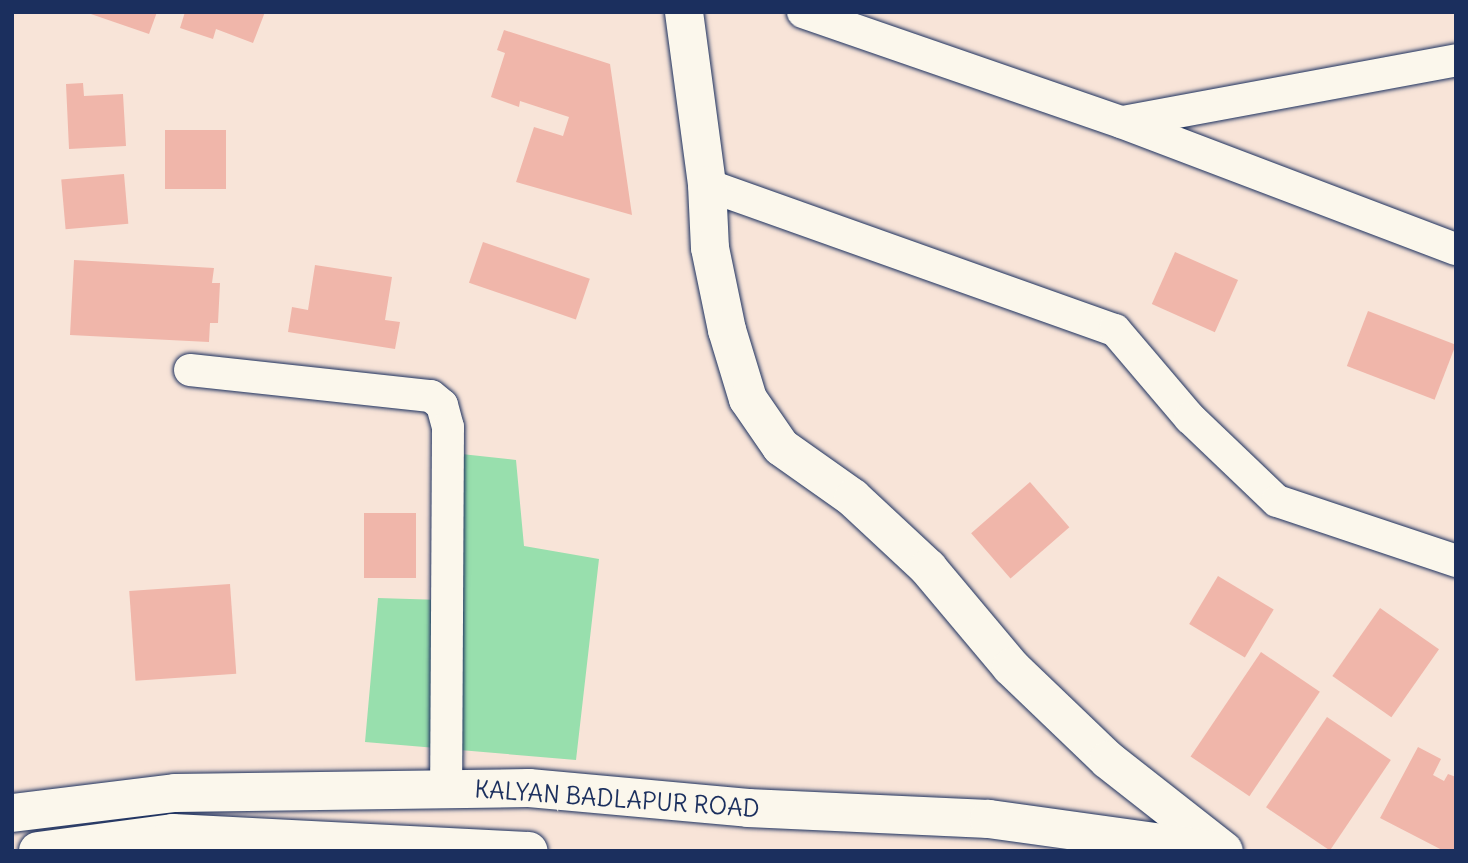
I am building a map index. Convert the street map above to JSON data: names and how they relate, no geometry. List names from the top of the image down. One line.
{"streets":{"main road":["KALYAN BADLAPUR ROAD"]}}
